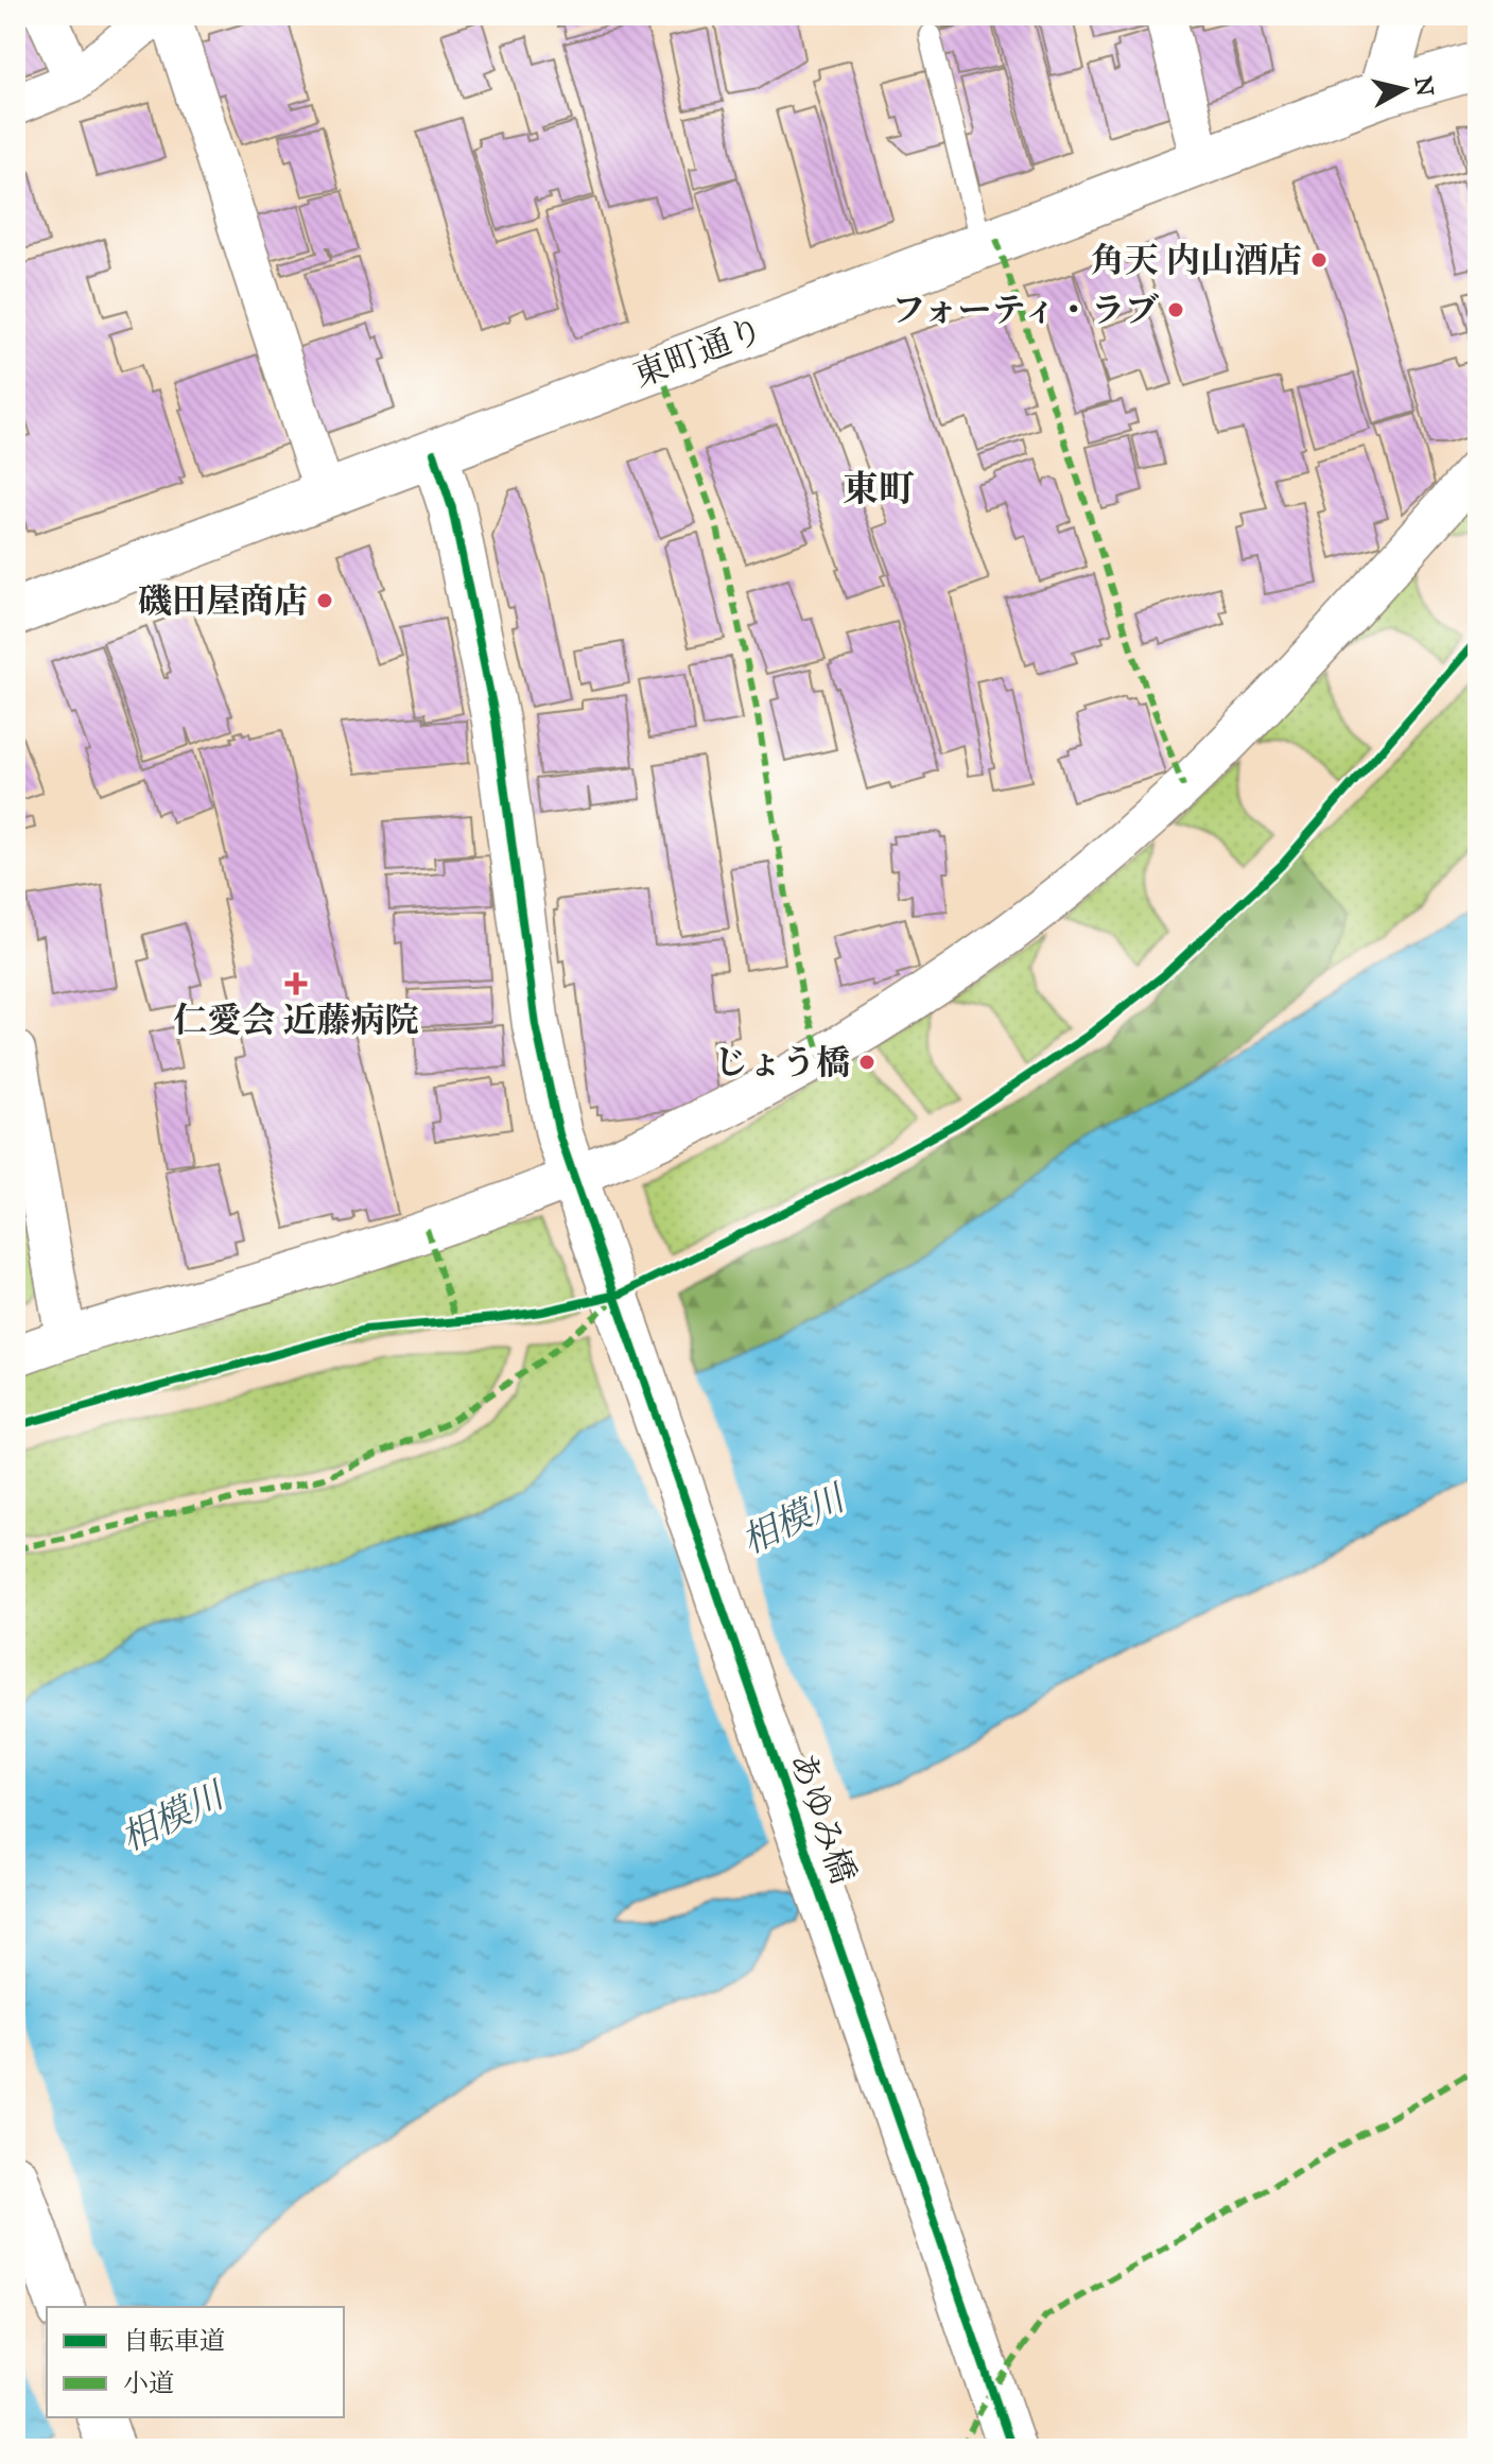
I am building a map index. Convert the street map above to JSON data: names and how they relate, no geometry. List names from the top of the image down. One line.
{"streets":{"street":["東町通り","あゆみ橋"]},"crossings":[["東町通り","あゆみ橋"]],"districts":["東町"],"water":["相模川"],"places":{"other":["角天 内山酒店","フォーティ・ラブ","磯田屋商店","じょう橋"],"health":["仁愛会 近藤病院"]},"legend":["自転車道","小道"],"north":"right"}
